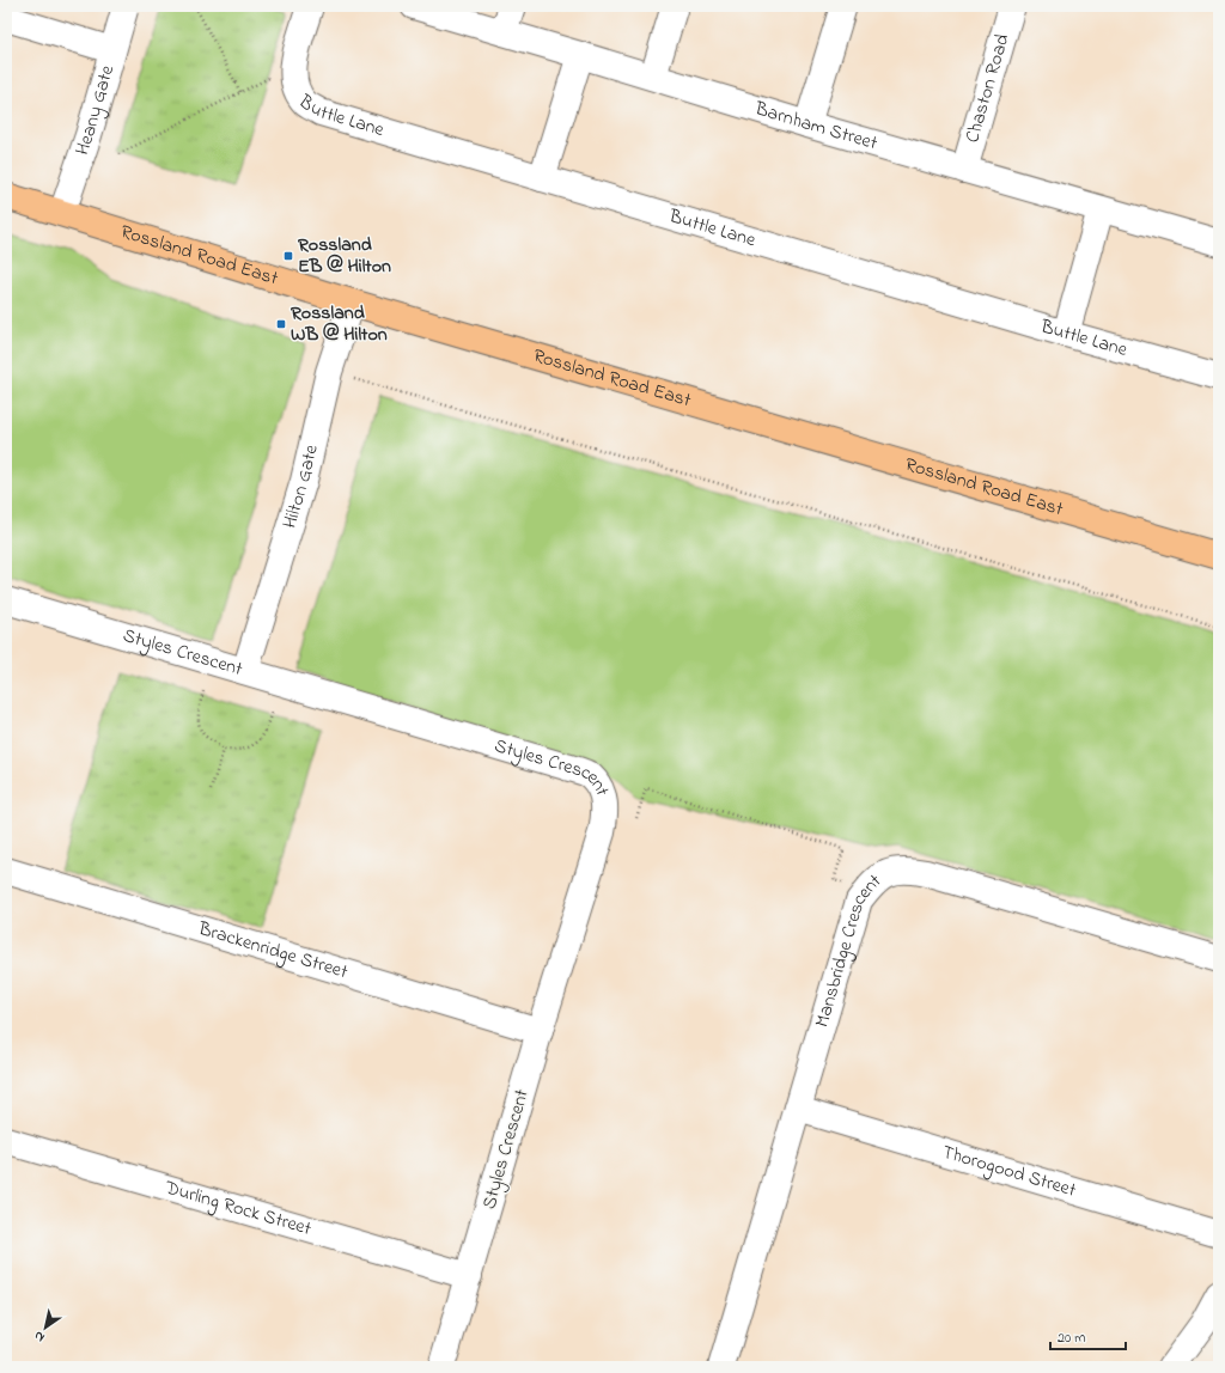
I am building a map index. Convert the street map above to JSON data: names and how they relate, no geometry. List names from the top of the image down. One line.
{"streets":{"main road":["Rossland Road East"],"street":["Chaston Road","Heany Gate","Buttle Lane","Barnham Street","Hilton Gate","Styles Crescent","Brackenridge Street","Mansbridge Crescent","Thorogood Street","Durling Rock Street"]},"crossings":[["Chaston Road","Barnham Street"],["Heany Gate","Rossland Road East"],["Rossland Road East","Hilton Gate"],["Hilton Gate","Styles Crescent"],["Styles Crescent","Brackenridge Street"],["Styles Crescent","Durling Rock Street"],["Mansbridge Crescent","Thorogood Street"]],"places":{"transit":["Rossland EB @ Hilton","Rossland WB @ Hilton"]},"scale_bar":"20 m","north":"bottom left"}
